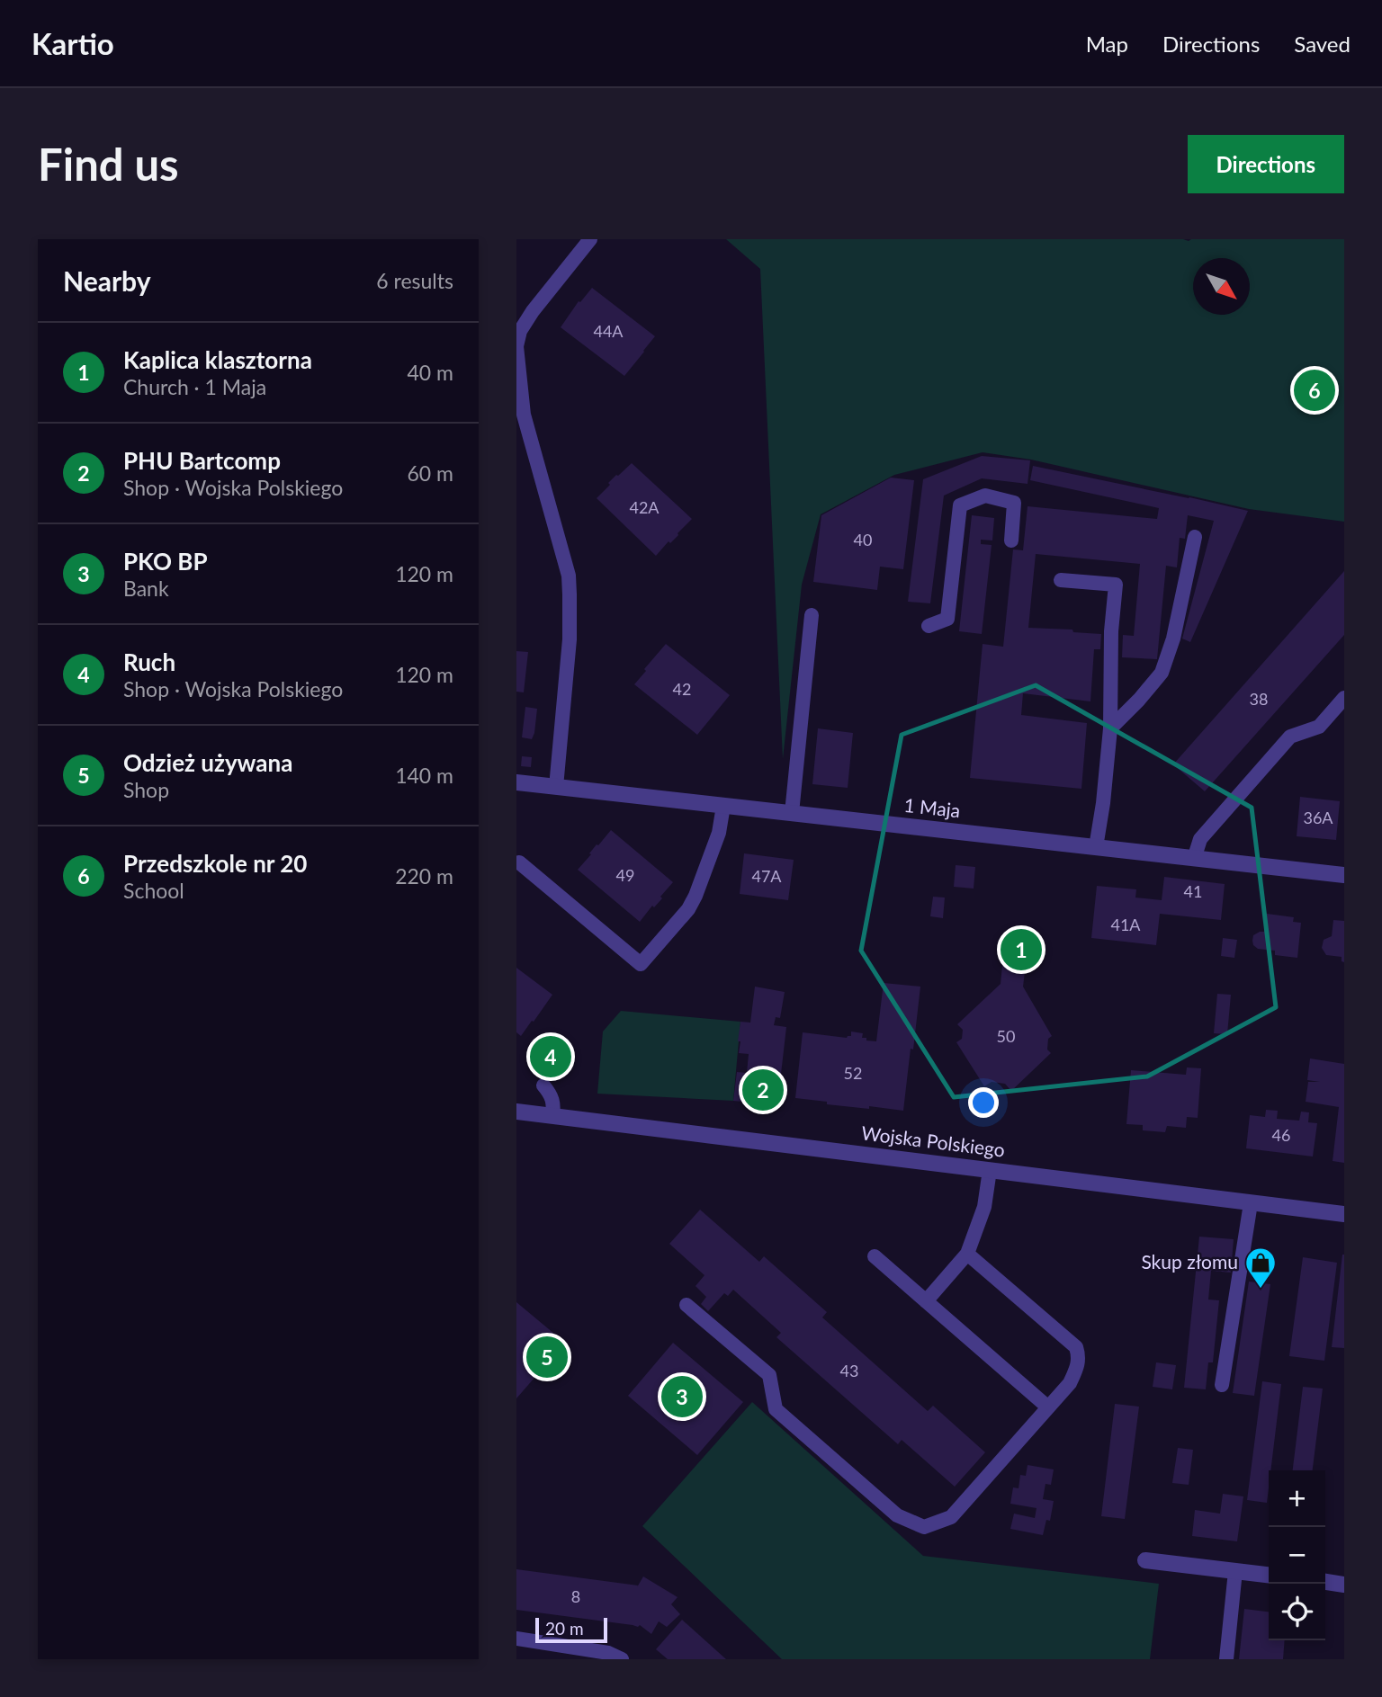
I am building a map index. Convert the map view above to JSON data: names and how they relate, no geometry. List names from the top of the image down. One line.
{"streets":{"street":["1 Maja","Wojska Polskiego"]},"places":{"shop":["Skup złomu"]},"house_numbers":["44A","42A","40","42","38","36A","49","47A","41","41A","50","52","46","43","8"],"scale_bar":"20 m","north":"bottom right","page":{"header":"Kartio","nav":["Map","Directions","Saved"],"buttons":"Directions","title":"Find us","heading":["Nearby","6 results"],"list":[{"mark":"1","name":"Kaplica klasztorna","note":"Church · 1 Maja","value":"40 m"},{"mark":"2","name":"PHU Bartcomp","note":"Shop · Wojska Polskiego","value":"60 m"},{"mark":"3","name":"PKO BP","note":"Bank","value":"120 m"},{"mark":"4","name":"Ruch","note":"Shop · Wojska Polskiego","value":"120 m"},{"mark":"5","name":"Odzież używana","note":"Shop","value":"140 m"},{"mark":"6","name":"Przedszkole nr 20","note":"School","value":"220 m"}],"pins":["6","1","4","2","5","3"],"map_buttons":["+","−"],"scale":"20 m"}}
